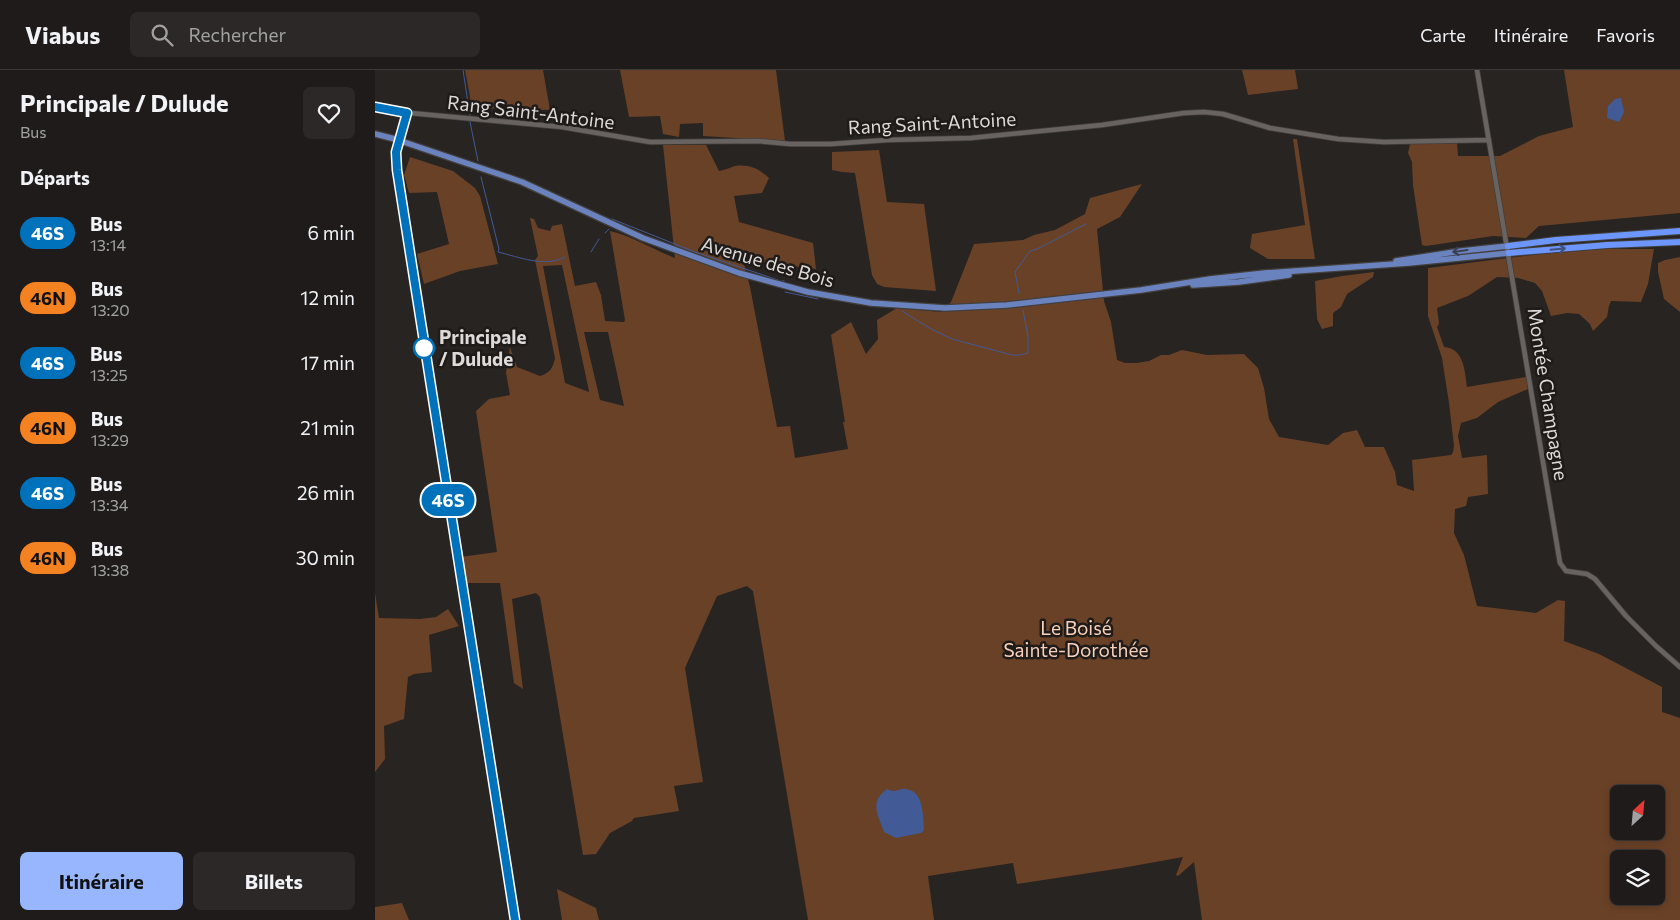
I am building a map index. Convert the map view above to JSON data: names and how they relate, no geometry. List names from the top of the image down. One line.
{"streets":{"main road":["Avenue des Bois"],"street":["Rang Saint-Antoine","Montée Champagne"]},"crossings":[["Rang Saint-Antoine","Montée Champagne"],["Avenue des Bois","Montée Champagne"]],"parks":["Le Boisé Sainte-Dorothée"],"places":["Principale / Dulude"],"lines":["bus line 46S"],"north":"top right","page":{"header":"Viabus","search":"Rechercher","nav":["Carte","Itinéraire","Favoris"],"heading":[["Principale / Dulude","Bus"],"Départs"],"on_map":"46S","list":[{"mark":"46S","name":"Bus","note":"13:14","value":"6 min"},{"mark":"46N","name":"Bus","note":"13:20","value":"12 min"},{"mark":"46S","name":"Bus","note":"13:25","value":"17 min"},{"mark":"46N","name":"Bus","note":"13:29","value":"21 min"},{"mark":"46S","name":"Bus","note":"13:34","value":"26 min"},{"mark":"46N","name":"Bus","note":"13:38","value":"30 min"}],"buttons":["Itinéraire","Billets"]}}
